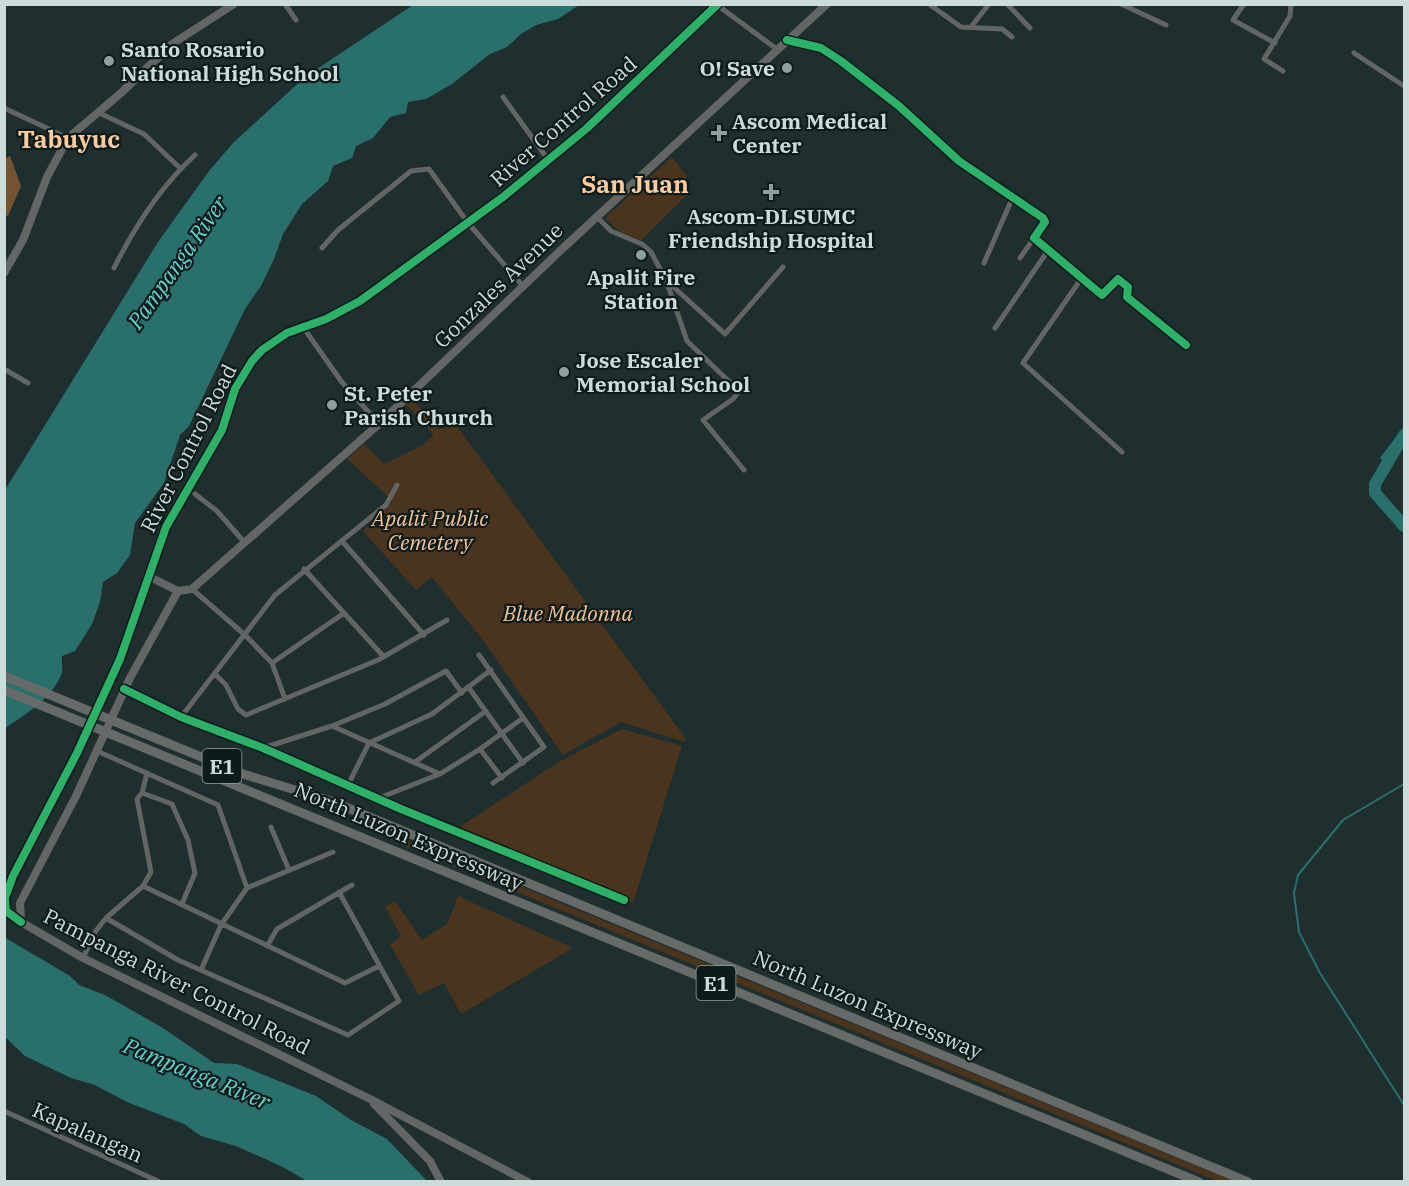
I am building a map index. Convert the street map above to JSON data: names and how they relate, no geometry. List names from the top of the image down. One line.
{"streets":{"highway":["E1","North Luzon Expressway"],"street":["River Control Road","Gonzales Avenue","Pampanga River Control Road","Kapalangan"]},"crossings":[["River Control Road","Pampanga River Control Road"]],"districts":["Tabuyuc","San Juan"],"water":["Pampanga River"],"parks":["Apalit Public Cemetery","Blue Madonna"],"places":{"other":["Santo Rosario National High School","O! Save","Apalit Fire Station","Jose Escaler Memorial School","St. Peter Parish Church"],"health":["Ascom Medical Center","Ascom-DLSUMC Friendship Hospital"]}}
